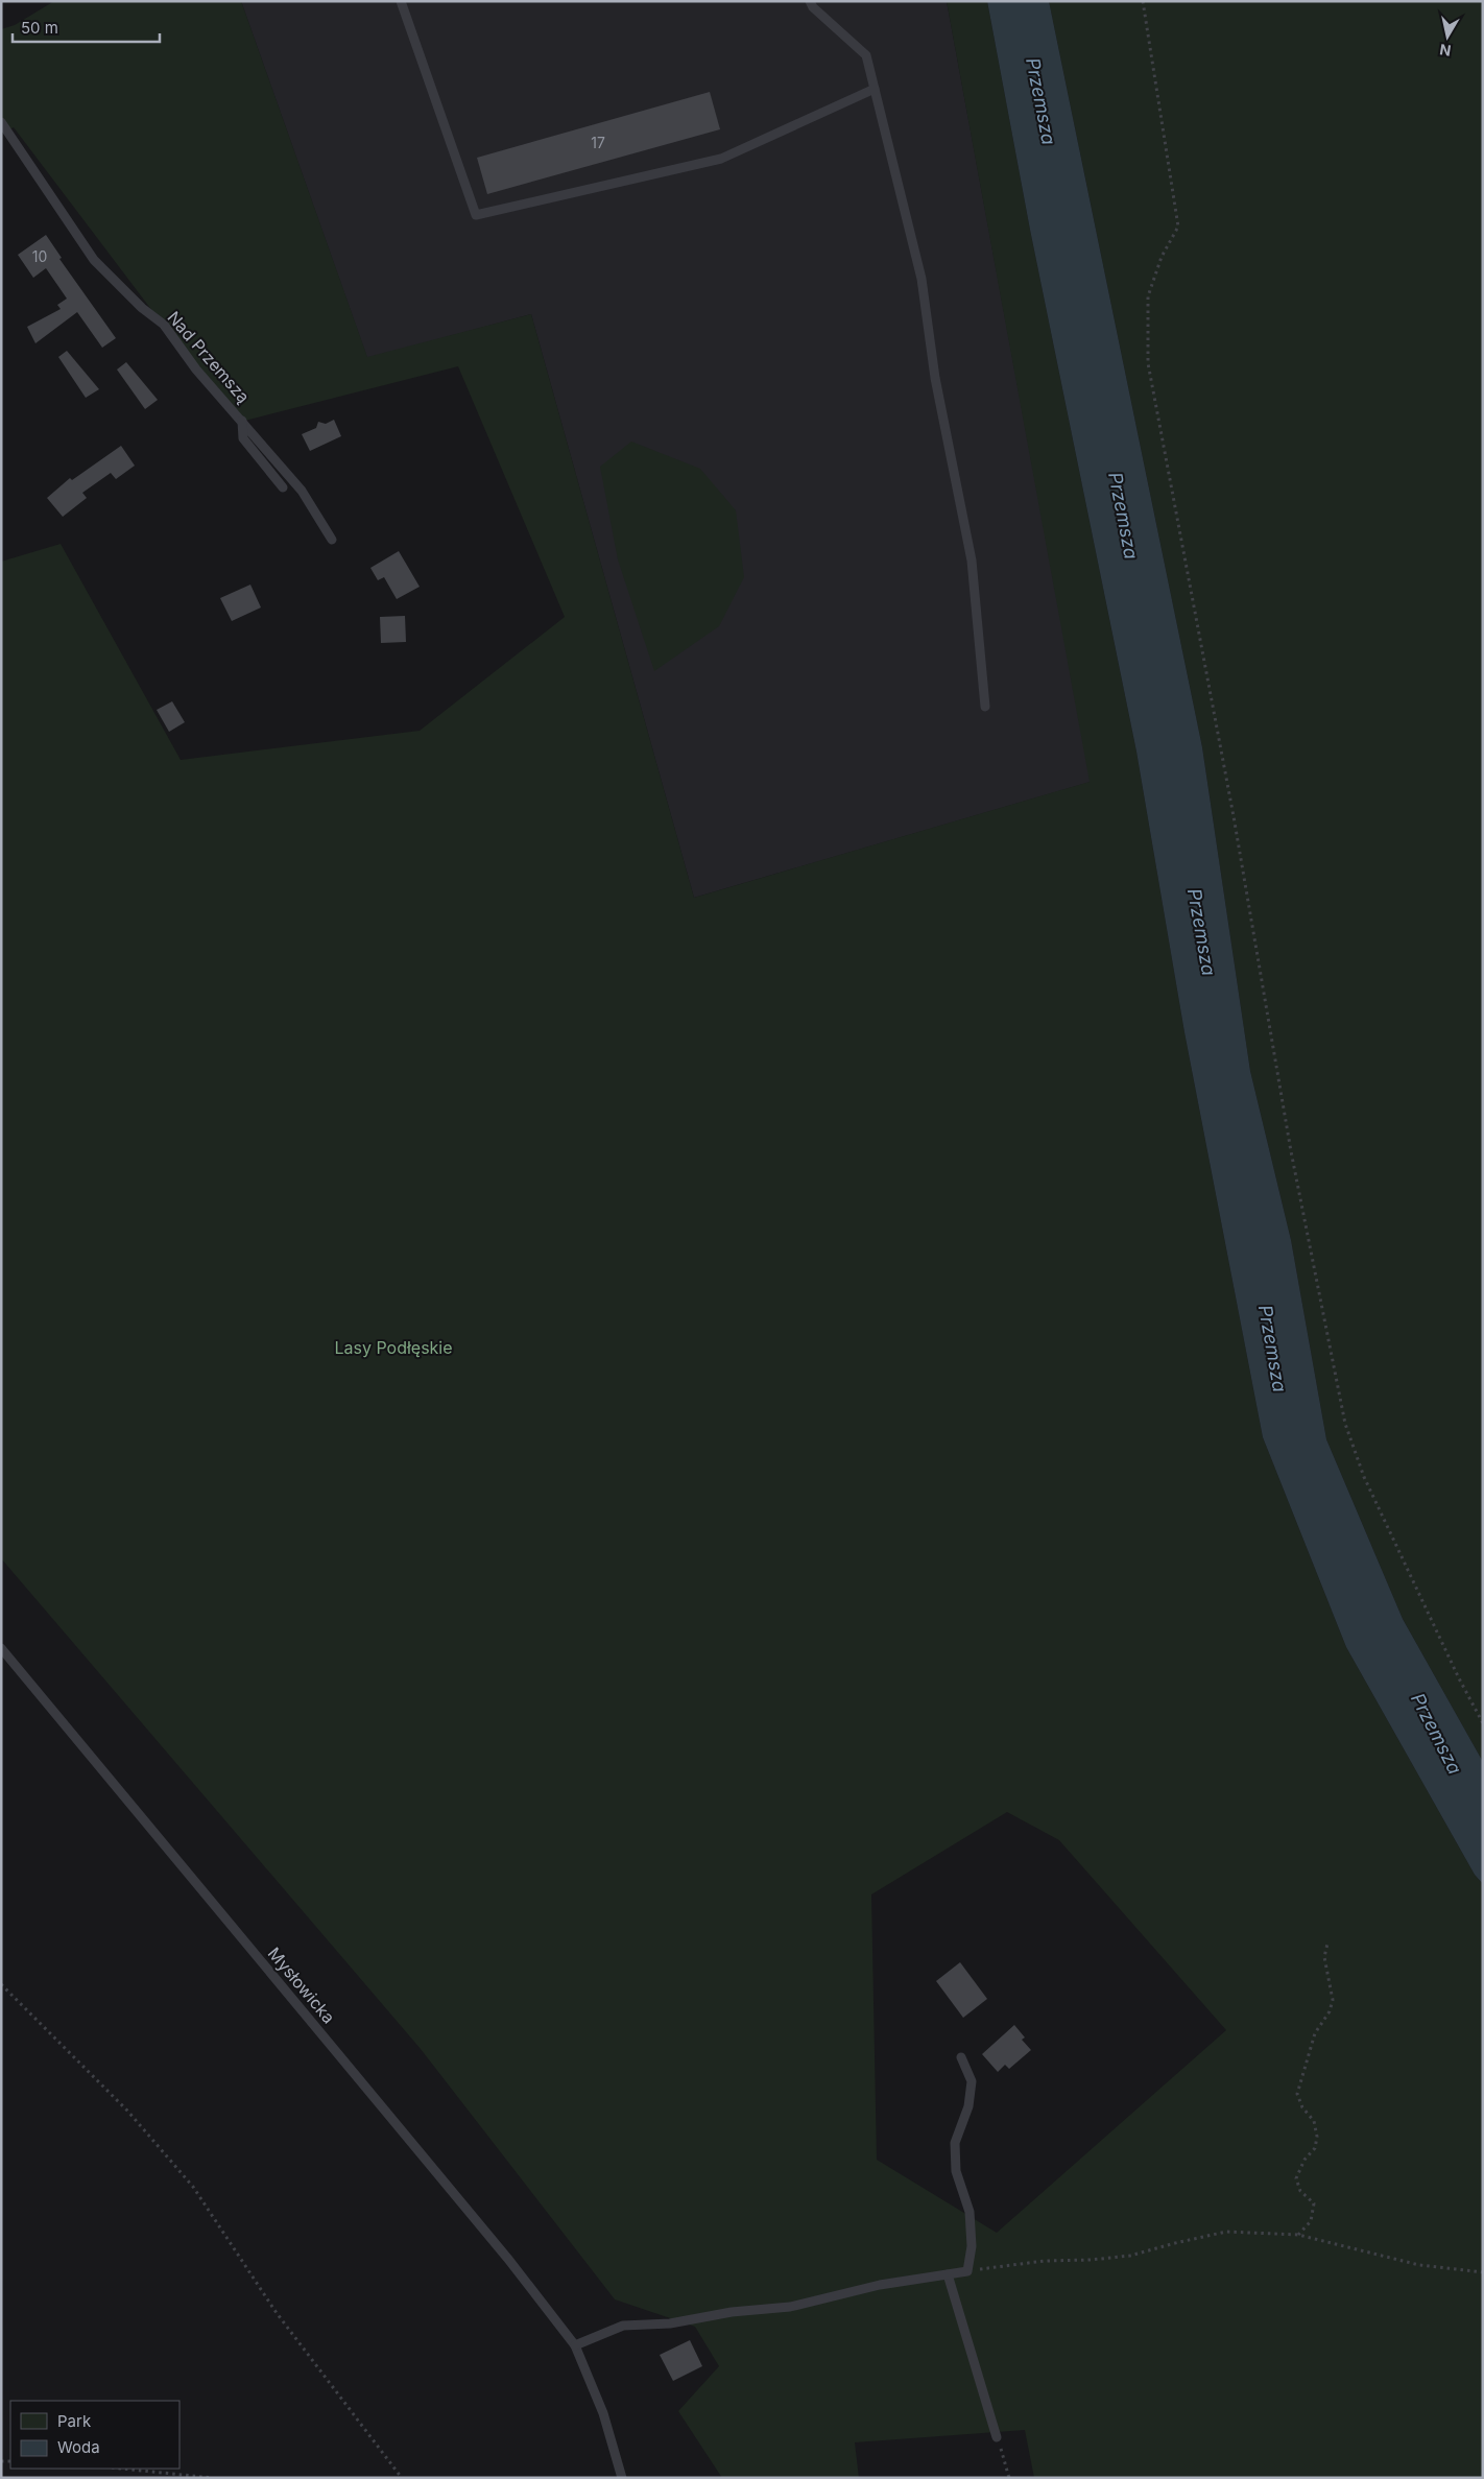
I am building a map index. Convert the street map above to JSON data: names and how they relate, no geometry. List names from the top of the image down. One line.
{"streets":{"lane":["Nad Przemszą","Mysłowicka"]},"water":["Przemsza"],"parks":["Lasy Podłęskie"],"house_numbers":["17","10"],"legend":["Park","Woda"],"scale_bar":"50 m","north":"bottom"}
